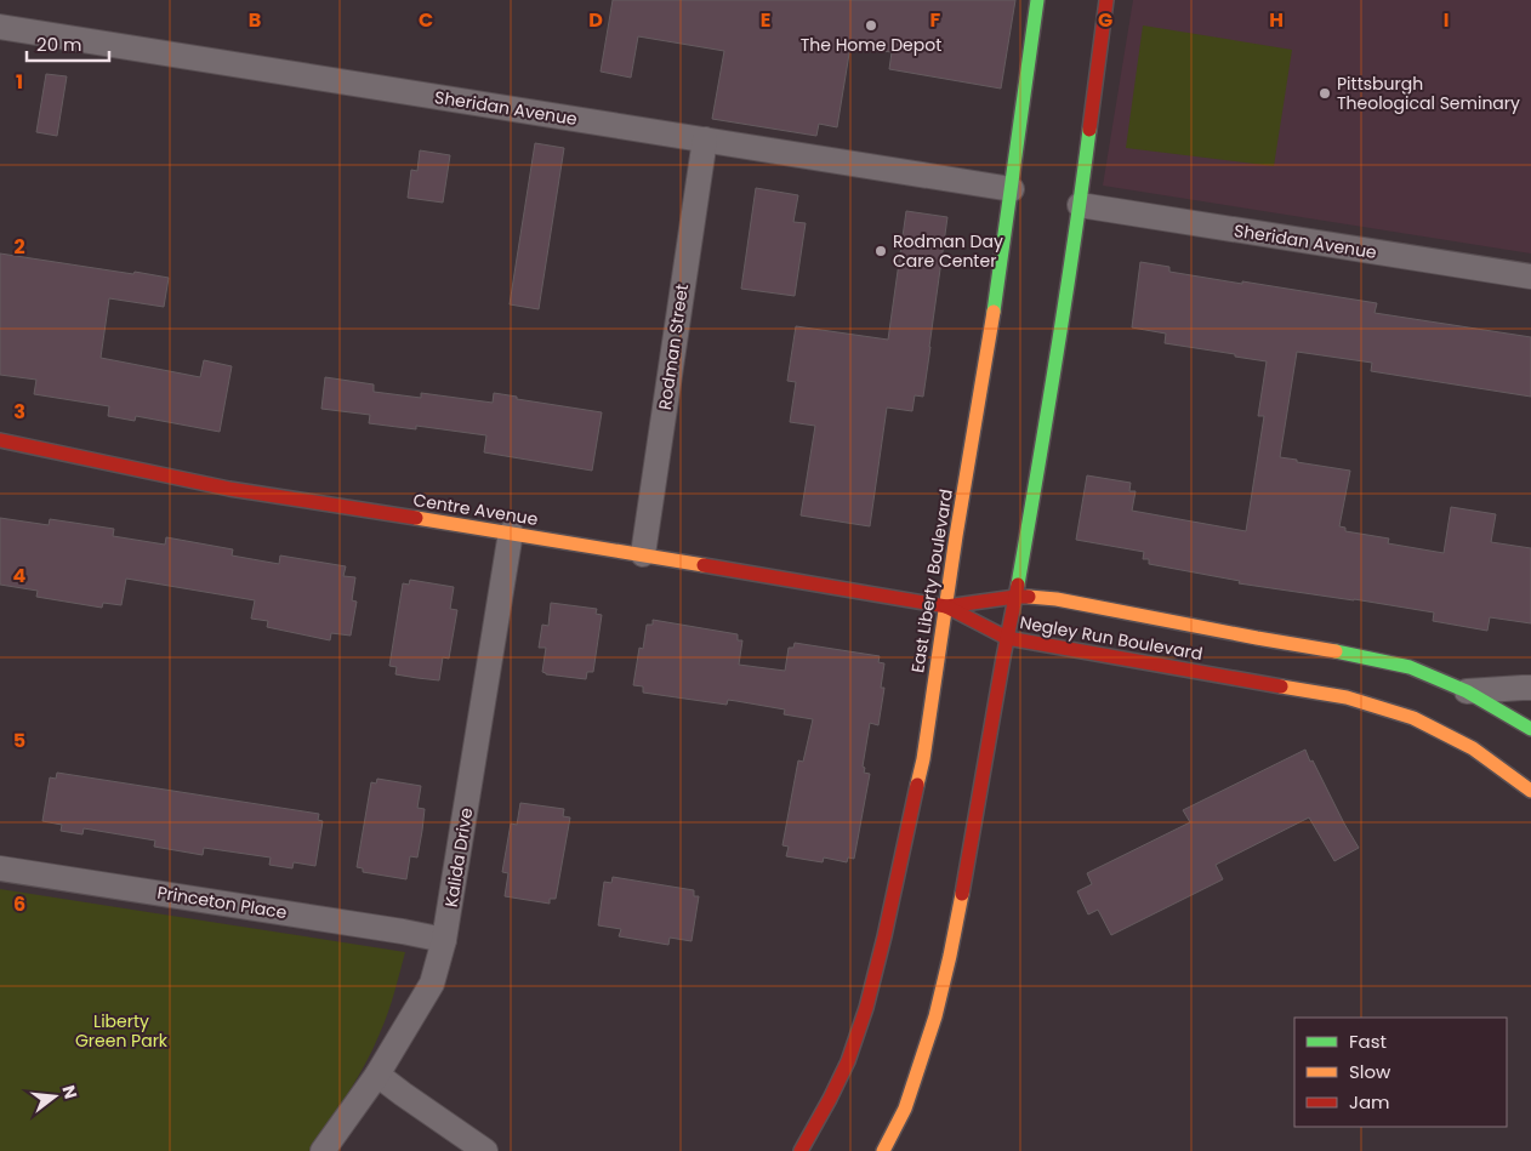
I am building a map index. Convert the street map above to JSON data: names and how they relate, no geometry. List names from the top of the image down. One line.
{"streets":{"main road":["Centre Avenue","East Liberty Boulevard","Negley Run Boulevard"],"street":["Sheridan Avenue","Rodman Street","Kalida Drive","Princeton Place"]},"crossings":[["Sheridan Avenue","Rodman Street"],["Sheridan Avenue","East Liberty Boulevard"],["Rodman Street","Centre Avenue"],["Centre Avenue","East Liberty Boulevard"],["Centre Avenue","Negley Run Boulevard"],["Centre Avenue","Kalida Drive"],["East Liberty Boulevard","Negley Run Boulevard"],["Kalida Drive","Princeton Place"]],"parks":["Liberty Green Park"],"places":["The Home Depot","Pittsburgh Theological Seminary","Rodman Day Care Center"],"legend":["Fast","Slow","Jam"],"scale_bar":"20 m","north":"right","grid":{"columns":["B","C","D","E","F","G","H","I"],"rows":["1","2","3","4","5","6"]}}
